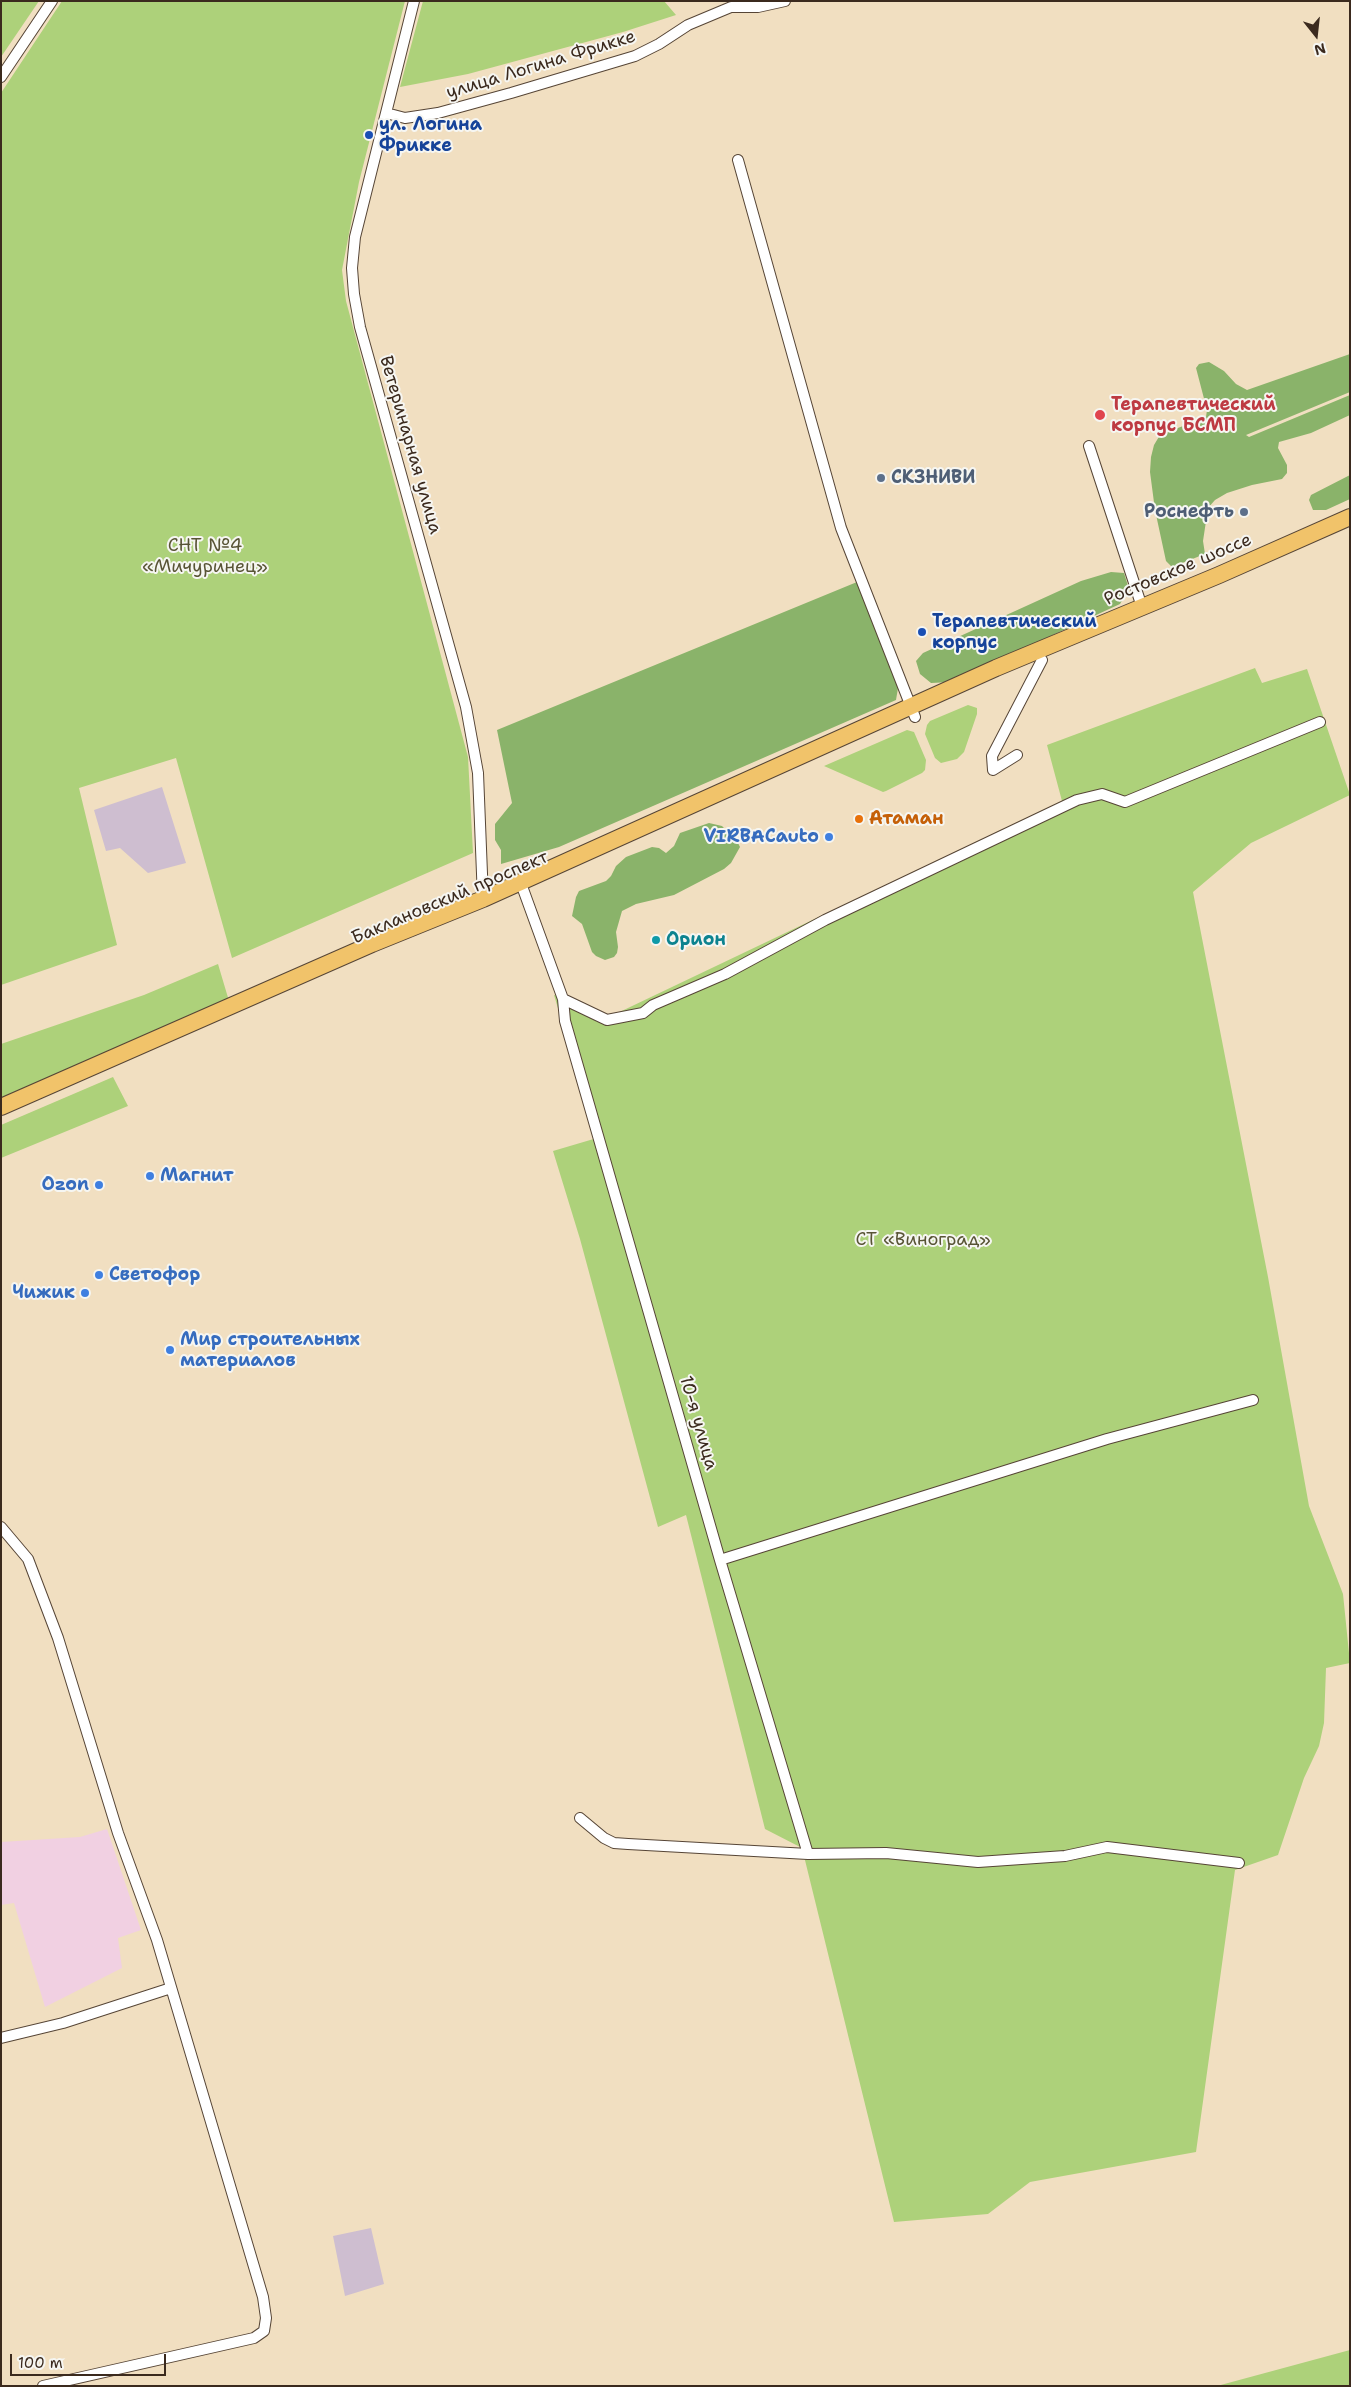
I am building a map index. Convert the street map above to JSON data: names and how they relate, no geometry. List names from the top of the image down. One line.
{"streets":{"main road":["Ростовское шоссе","Баклановский проспект"],"street":["улица Логина Фрикке","Ветеринарная улица","10-я улица"]},"crossings":[["улица Логина Фрикке","Ветеринарная улица"],["Ветеринарная улица","Баклановский проспект"],["Ростовское шоссе","Баклановский проспект"],["Баклановский проспект","10-я улица"]],"parks":["СНТ №4 «Мичуринец»","СТ «Виноград»"],"places":["ул. Логина Фрикке","Терапевтический корпус БСМП","СКЗНИВИ","Роснефть","Терапевтический корпус","Атаман","VIRBACauto","Орион","Магнит","Ozon","Светофор","Чижик","Мир строительных материалов"],"scale_bar":"100 m","north":"bottom"}
